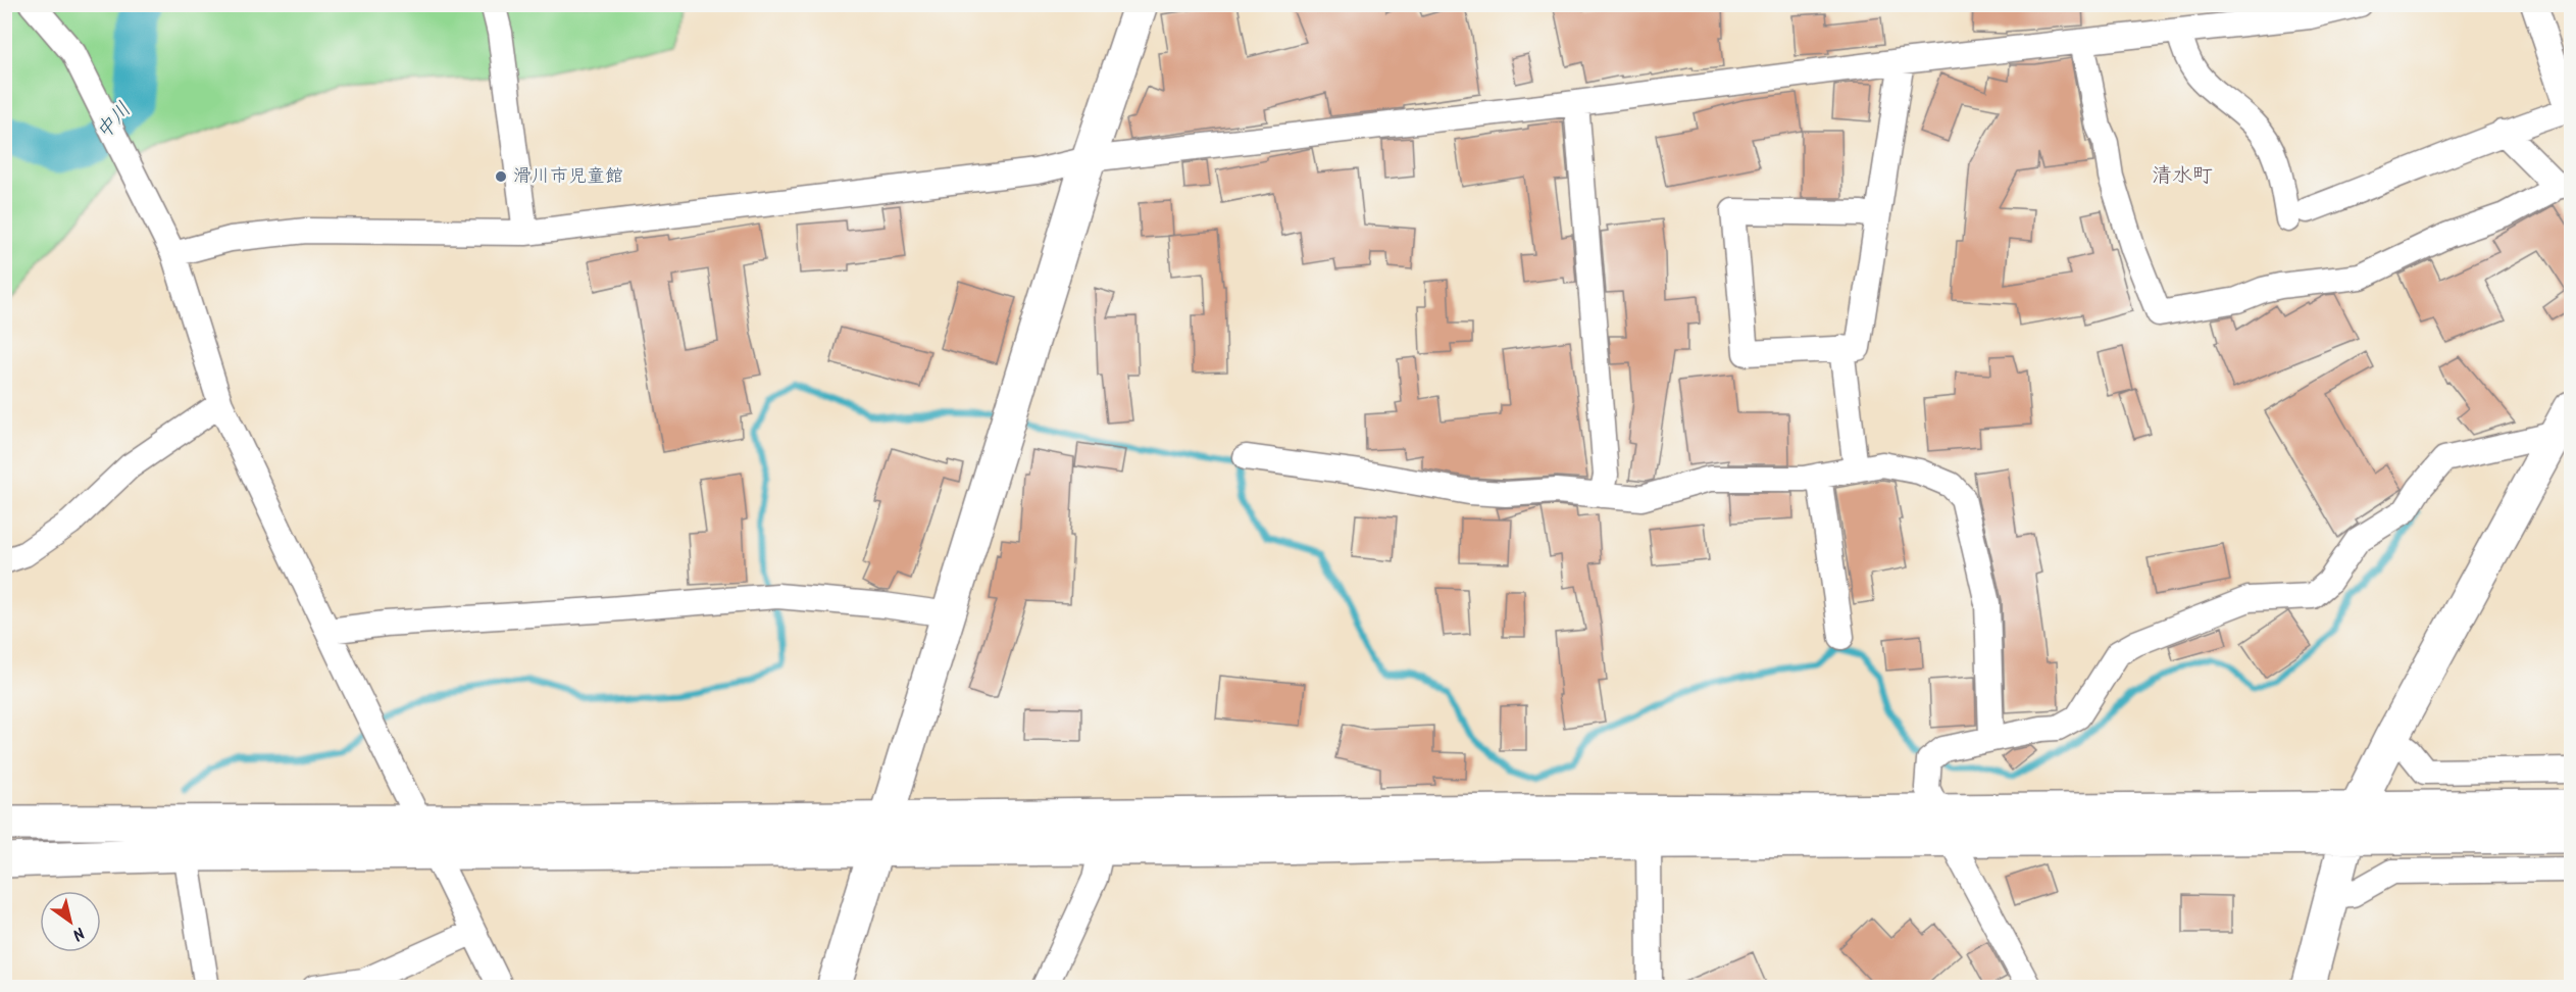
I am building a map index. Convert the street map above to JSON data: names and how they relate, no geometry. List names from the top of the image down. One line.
{"districts":["清水町"],"water":["中川"],"places":["滑川市児童館"],"north":"bottom right"}
